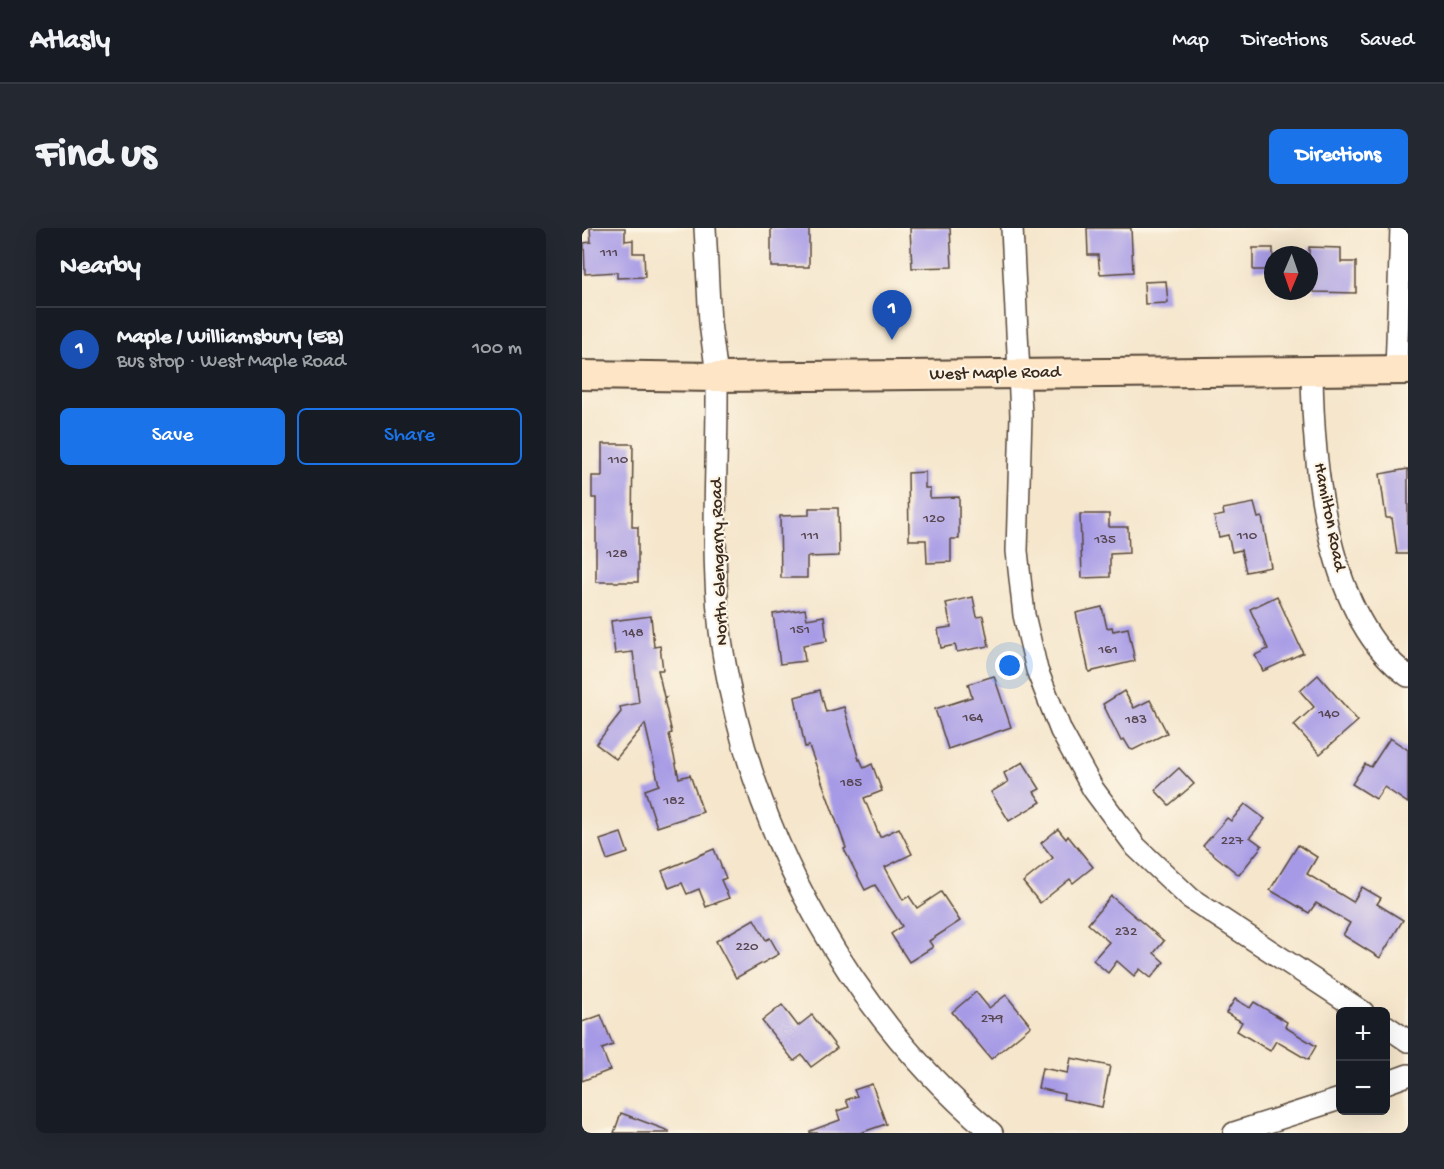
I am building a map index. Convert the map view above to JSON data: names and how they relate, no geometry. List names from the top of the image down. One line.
{"streets":{"main road":["West Maple Road"],"street":["Hamilton Road","North Glengarry Road"]},"crossings":[["West Maple Road","Hamilton Road"],["West Maple Road","North Glengarry Road"]],"house_numbers":["111","110","120","111","110","135","128","151","148","161","140","164","183","185","182","227","232","220","279"],"north":"bottom","page":{"header":"Atlasly","nav":["Map","Directions","Saved"],"buttons":["Directions",["Save","Share"]],"title":"Find us","heading":"Nearby","pins":"1","list":[{"mark":"1","name":"Maple / Williamsbury (EB)","note":"Bus stop · West Maple Road","value":"100 m"}],"map_buttons":["+","−"]}}
